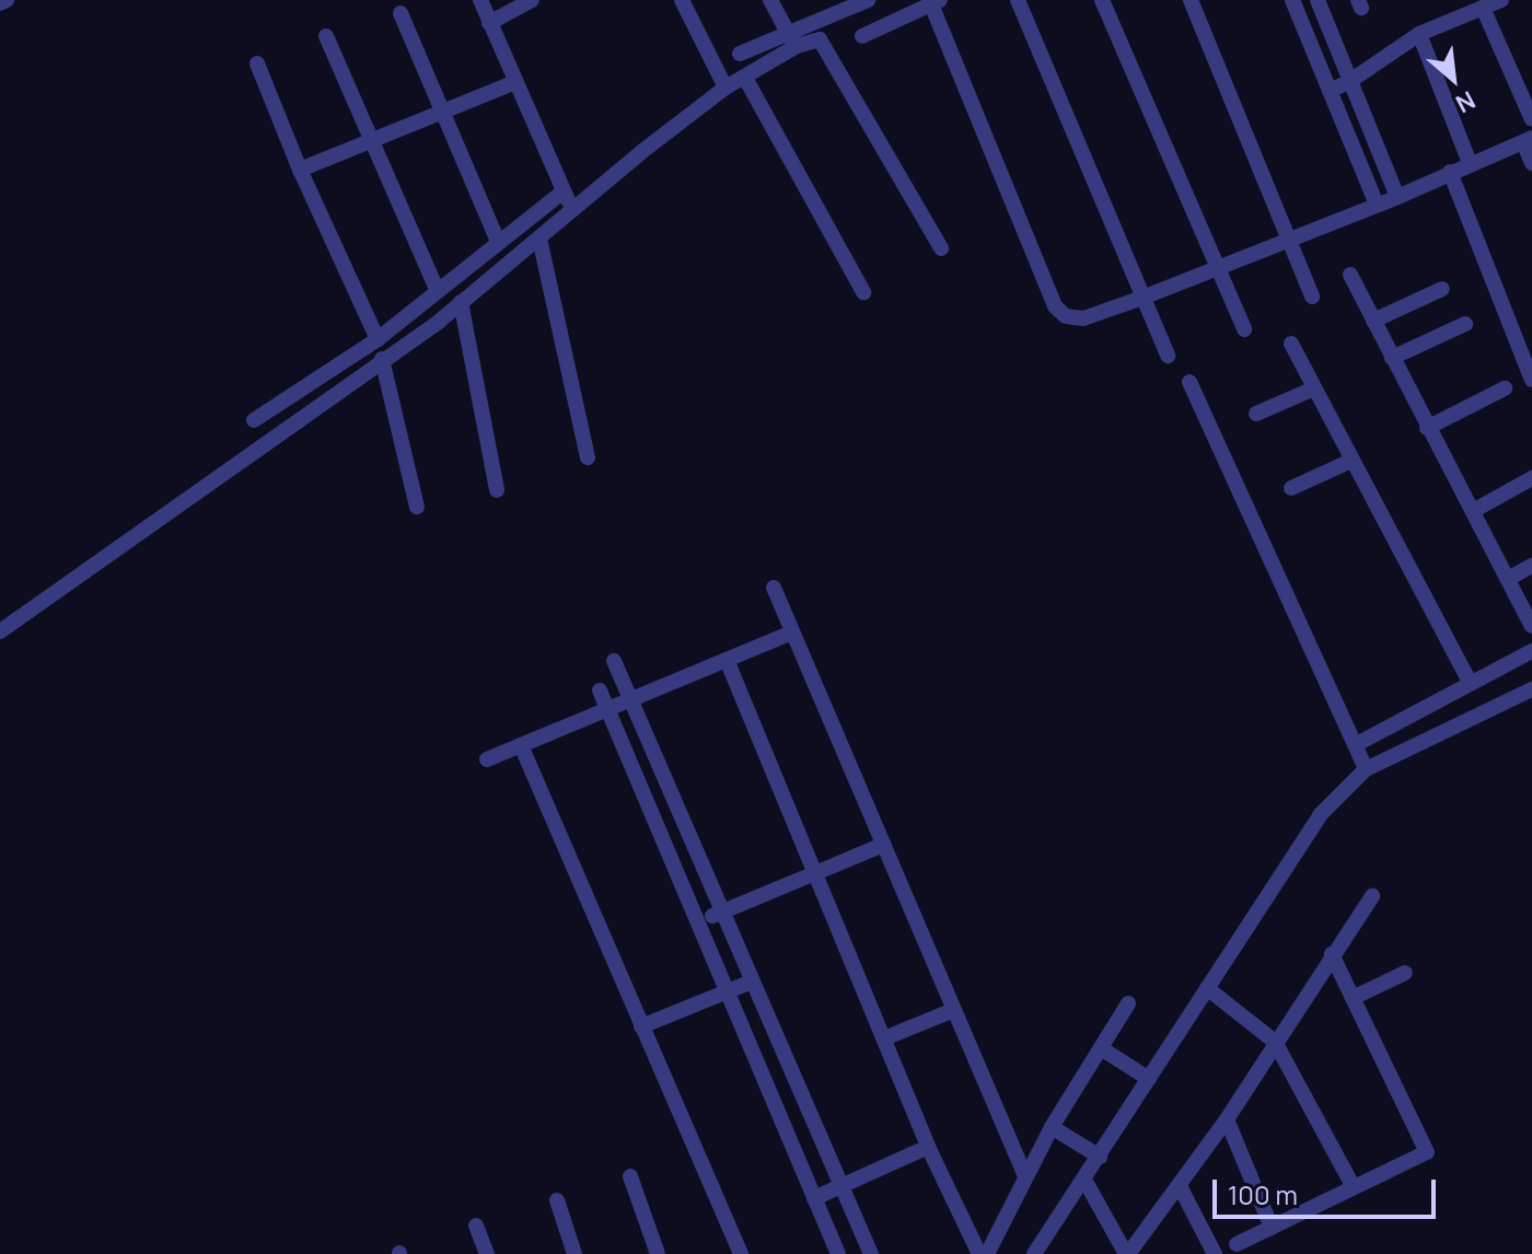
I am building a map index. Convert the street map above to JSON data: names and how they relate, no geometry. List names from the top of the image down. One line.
{"scale_bar":"100 m","north":"bottom right"}
